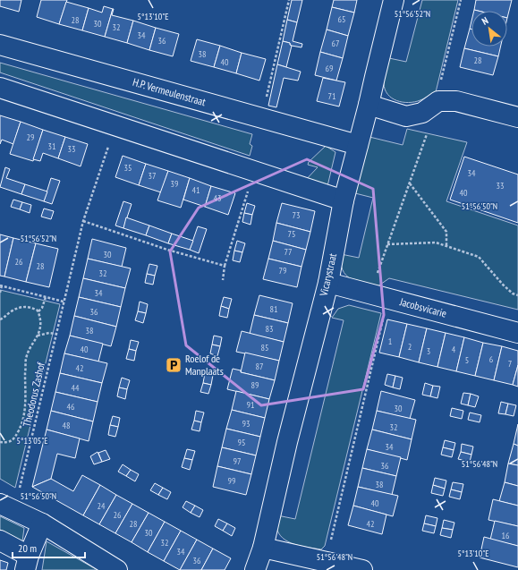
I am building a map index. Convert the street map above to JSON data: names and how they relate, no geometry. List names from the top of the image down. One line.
{"streets":{"street":["H.P. Vermeulenstraat","Vicarystraat","Jacobsvicarie"],"path":["Theodorus Zashof"]},"crossings":[["H.P. Vermeulenstraat","Vicarystraat"],["Vicarystraat","Jacobsvicarie"]],"places":{"parking":["Roelof de Manplaats"]},"house_numbers":["65","28","30","32","34","36","67","38","28","40","69","71","29","31","33","35","34","37","39","33","41","40","43","73","75","77","30","26","28","79","32","34","81","36","83","38","1","2","85","40","4","3","6","5","7","87","42","89","44","91","46","30","93","48","32","95","34","97","36","99","38","40","24","26","28","42","30","16","32","34","36"],"scale_bar":"20 m","north":"top left","coordinates":["51°56'52\"N","5°13'10\"E","51°56'50\"N","5°13'05\"E","51°56'48\"N"]}
